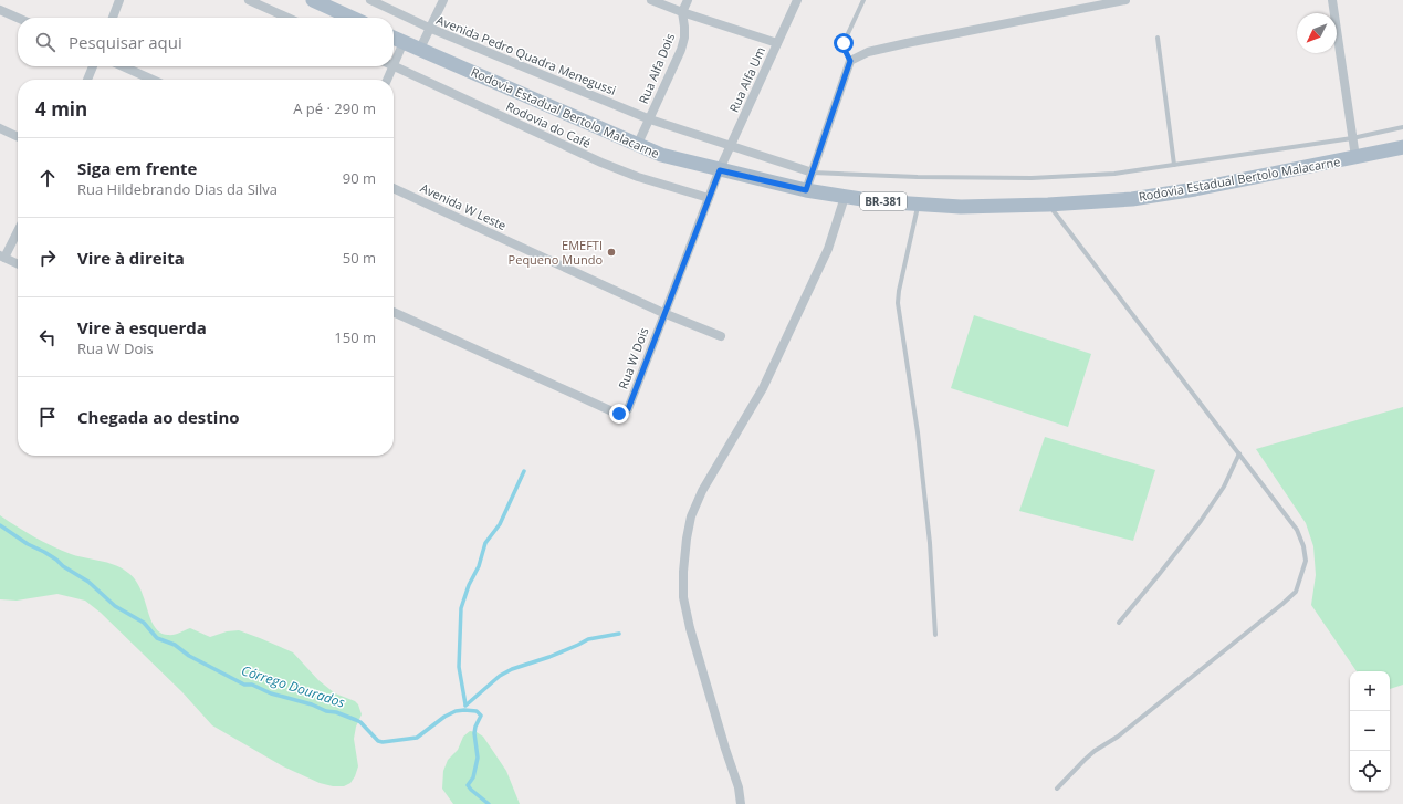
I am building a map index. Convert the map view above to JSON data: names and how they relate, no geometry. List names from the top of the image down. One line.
{"streets":{"main road":["Rodovia Estadual Bertolo Malacarne","BR-381"],"street":["Avenida Pedro Quadra Menegussi","Rua Alfa Dois","Rua Alfa Um","Rodovia do Café","Avenida W Leste","Rua W Dois"]},"crossings":[["Avenida Pedro Quadra Menegussi","Rua Alfa Dois"],["Avenida Pedro Quadra Menegussi","Rua Alfa Um"],["Rua Alfa Dois","Rodovia Estadual Bertolo Malacarne"],["Rua Alfa Um","Rodovia Estadual Bertolo Malacarne"],["Rua Alfa Um","Rua W Dois"],["Rodovia Estadual Bertolo Malacarne","Rua W Dois"],["Rodovia do Café","Rua W Dois"],["Avenida W Leste","Rua W Dois"]],"water":["Córrego Dourados"],"places":["EMEFTI Pequeno Mundo"],"north":"bottom left","page":{"search":"Pesquisar aqui","heading":["4 min","A pé · 290 m"],"list":[["Siga em frente","Rua Hildebrando Dias da Silva","90 m"],["Vire à direita","50 m"],["Vire à esquerda","Rua W Dois","150 m"],"Chegada ao destino"],"map_buttons":["+","−"]}}
